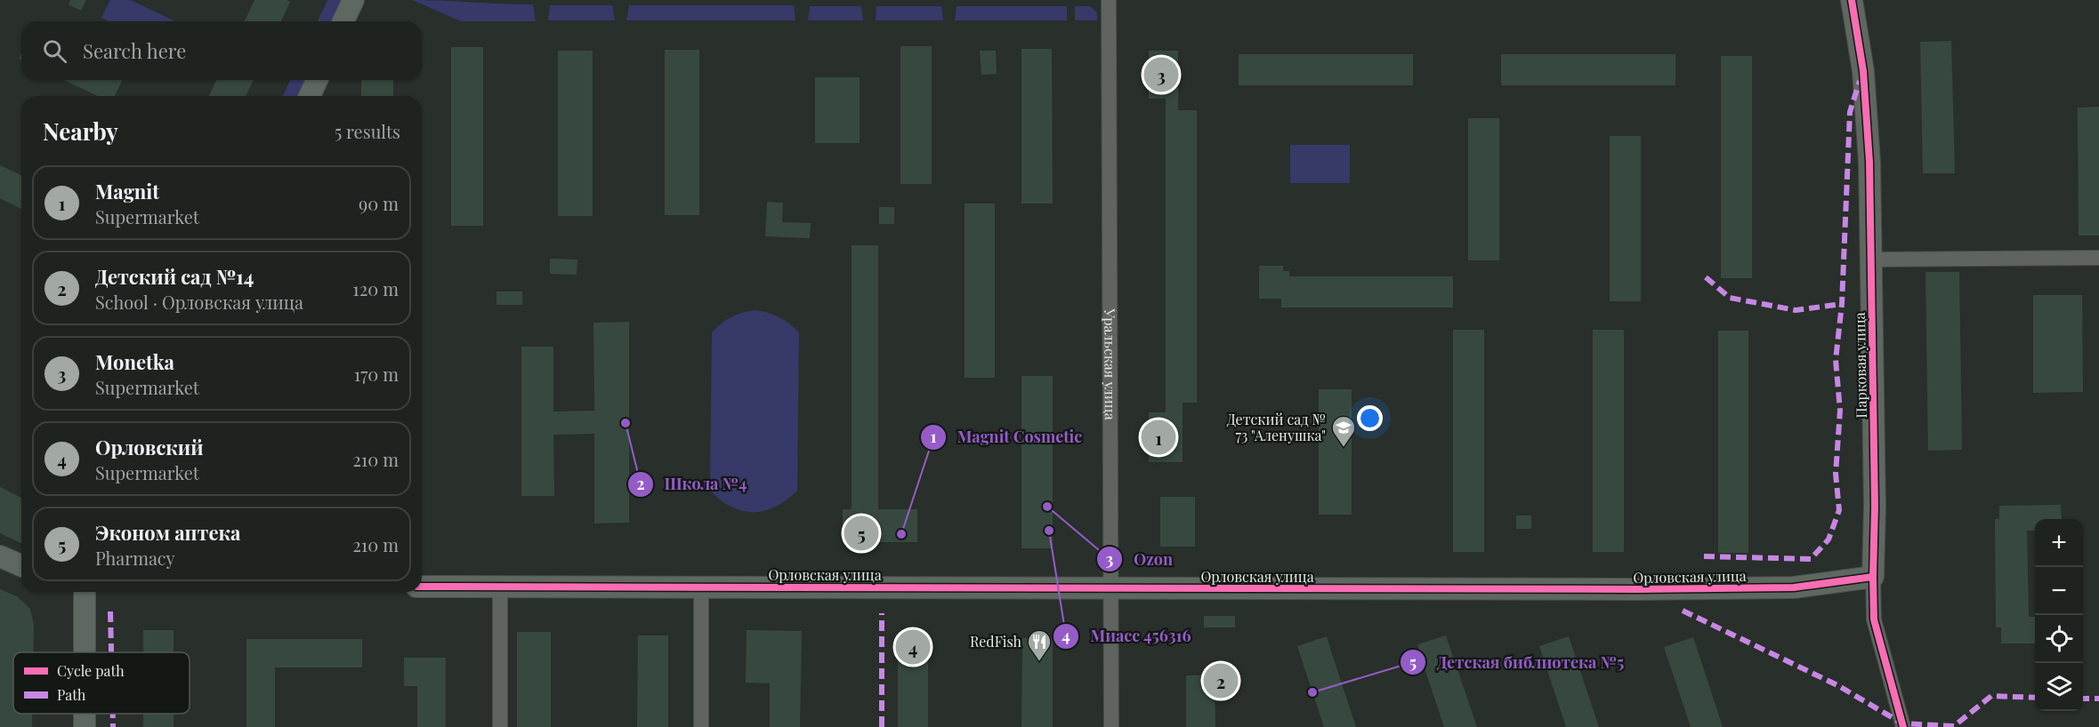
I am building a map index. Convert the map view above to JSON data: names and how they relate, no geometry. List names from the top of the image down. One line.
{"streets":{"street":["Уральская улица","Парковая улица","Орловская улица"]},"crossings":[["Уральская улица","Орловская улица"],["Парковая улица","Орловская улица"]],"places":{"other":["Школа №4","Ozon","Миасс 456316","Magnit Cosmetic","Детская библиотека №5"],"school or university":["Детский сад № 73 \"Аленушка\""],"restaurant":["RedFish"]},"legend":["Cycle path","Path"],"page":{"search":"Search here","pins":["3","1","5","4","2"],"heading":["Nearby","5 results"],"list":[{"mark":"1","name":"Magnit","note":"Supermarket","value":"90 m"},{"mark":"2","name":"Детский сад №14","note":"School · Орловская улица","value":"120 m"},{"mark":"3","name":"Monetka","note":"Supermarket","value":"170 m"},{"mark":"4","name":"Орловский","note":"Supermarket","value":"210 m"},{"mark":"5","name":"Эконом аптека","note":"Pharmacy","value":"210 m"}],"map_buttons":["+","−"]}}
